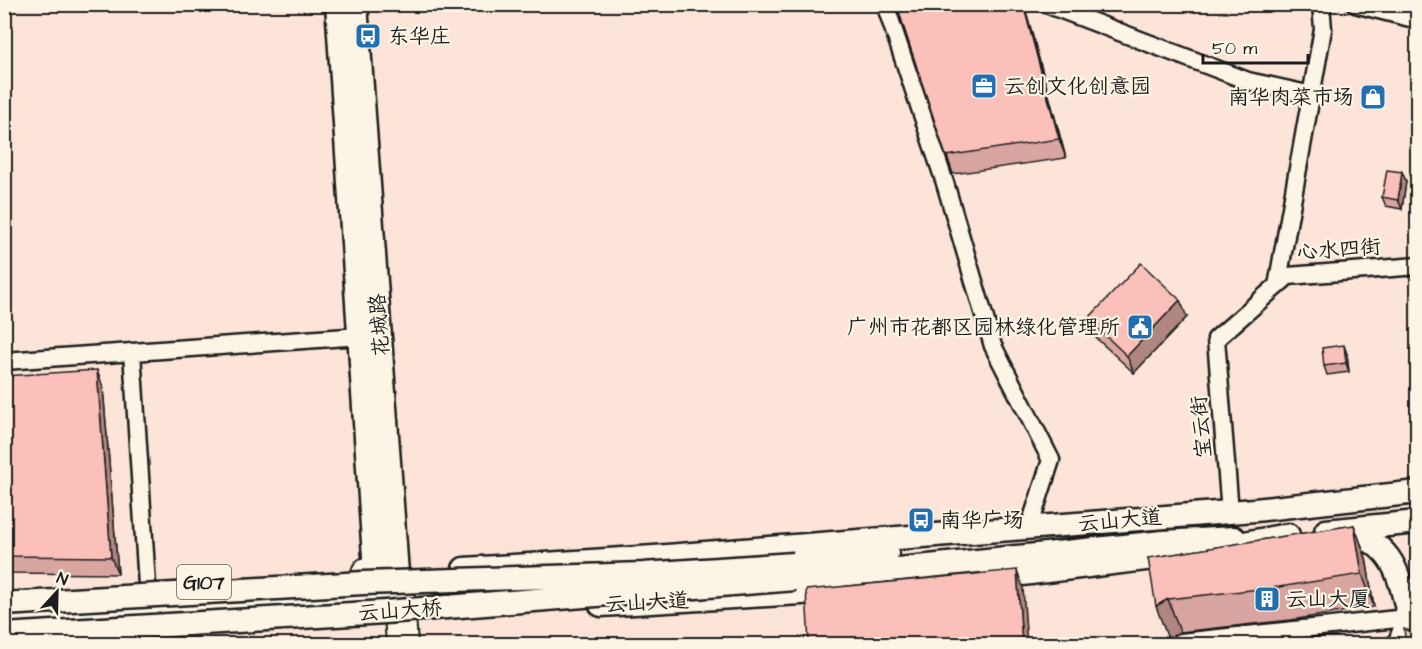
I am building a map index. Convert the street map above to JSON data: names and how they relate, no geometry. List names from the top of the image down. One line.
{"streets":{"highway":["花城路","云山大道","G107"],"main road":["云山大桥"],"street":["心水四街","宝云街"]},"crossings":[["心水四街","宝云街"],["花城路","云山大道"],["宝云街","云山大道"],["云山大道","云山大桥"]],"places":{"bus stop":["东华庄","南华广场"],"office":["云创文化创意园"],"shop":["南华肉菜市场"],"public building":["广州市花都区园林绿化管理所"],"building":["云山大厦"]},"scale_bar":"50 m","north":"top"}
